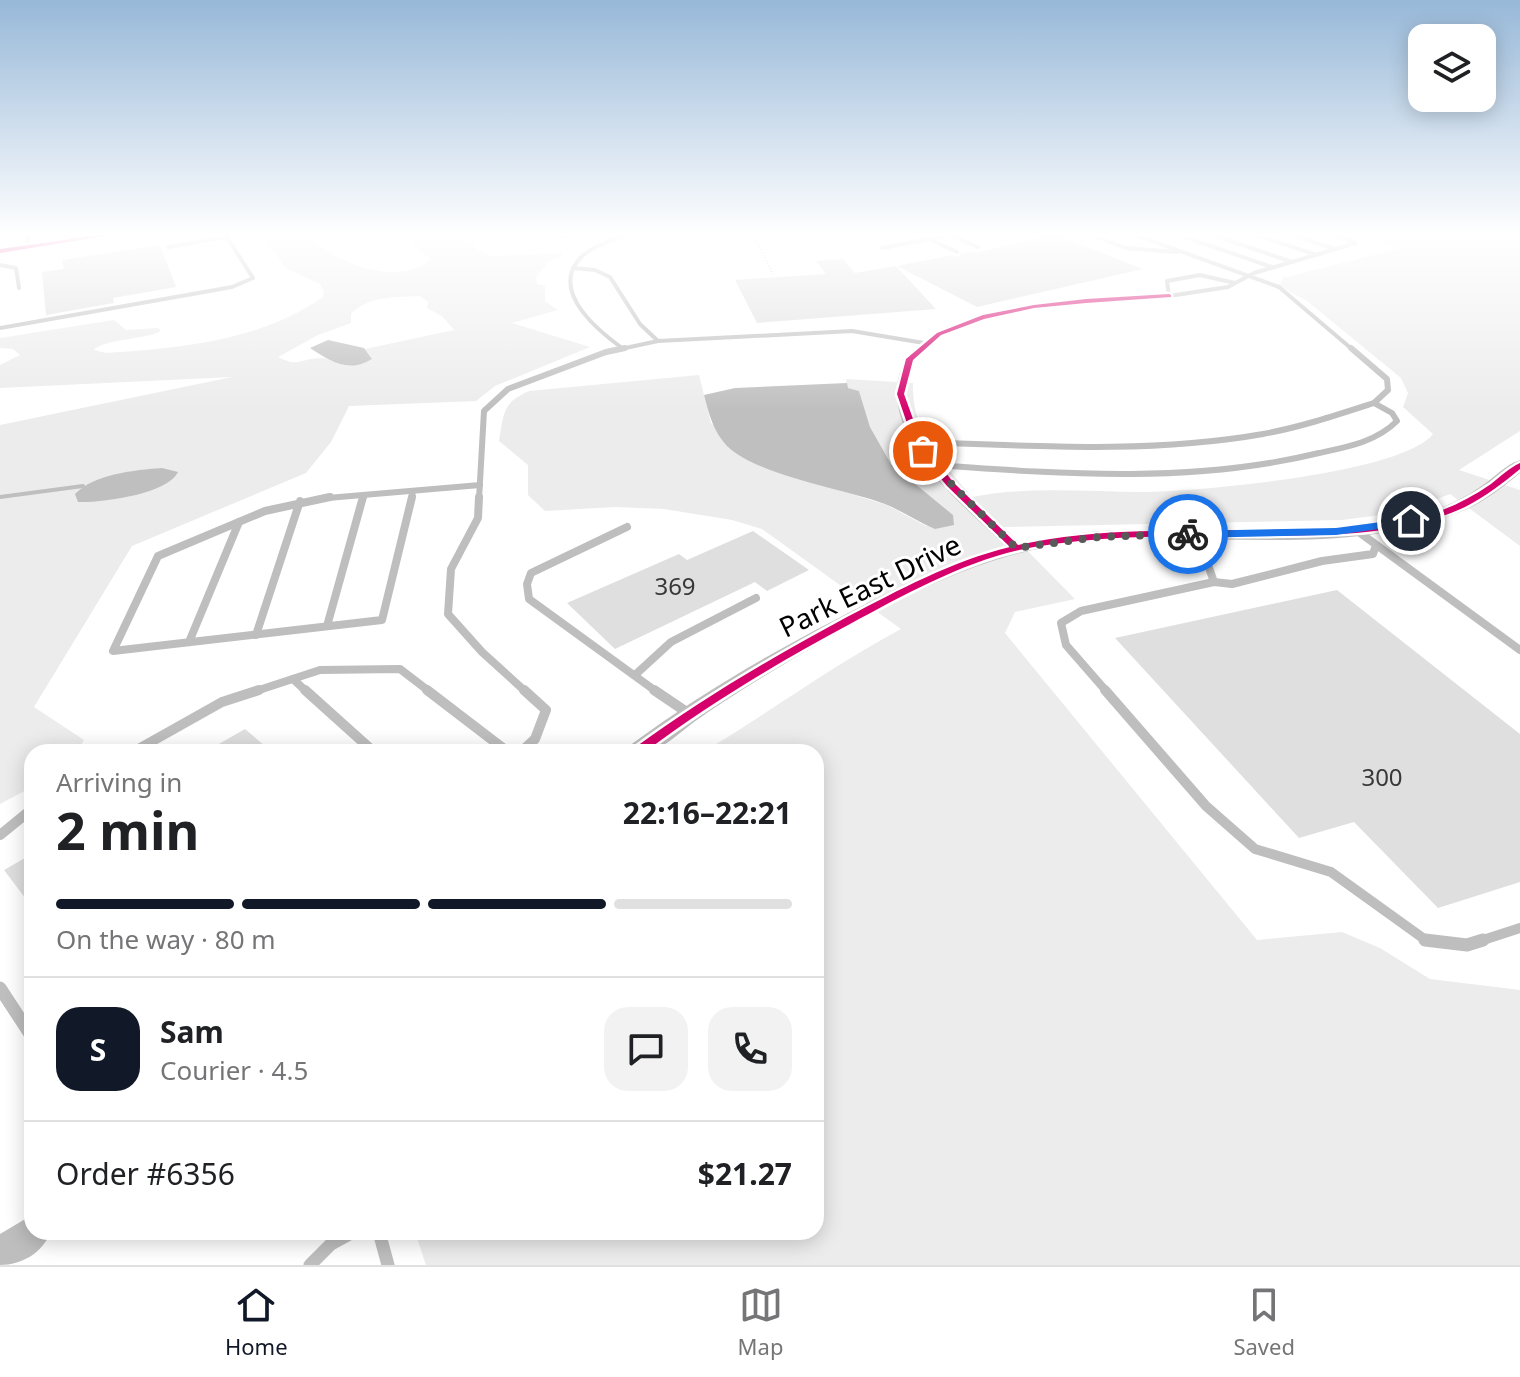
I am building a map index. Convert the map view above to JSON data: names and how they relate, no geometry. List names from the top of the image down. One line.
{"streets":{"street":["Park East Drive"]},"house_numbers":["369","300"],"page":{"heading":["2 min","Arriving in","22:16–22:21"],"panel":["Sam","Courier · 4.5","Order #6356","$21.27"],"bar":"On the way · 80 m","round":"S","tabs":["Home","Map","Saved"]}}
